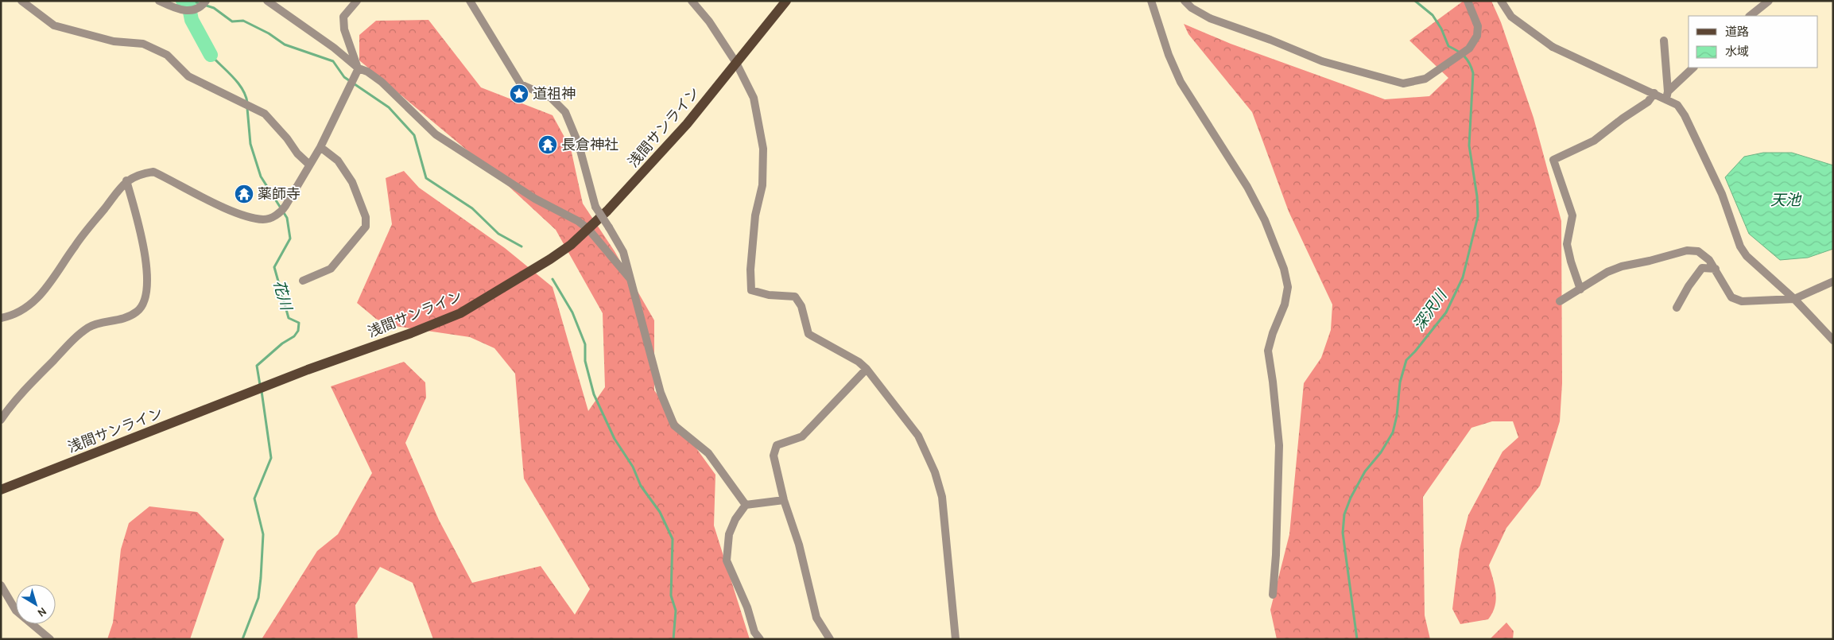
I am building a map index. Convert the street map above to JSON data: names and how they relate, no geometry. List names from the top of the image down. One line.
{"streets":{"main road":["浅間サンライン"]},"water":["天池","花川","深沢川"],"places":{"place":["道祖神"],"temple":["長倉神社","薬師寺"]},"legend":["道路","水域"],"north":"bottom right"}
